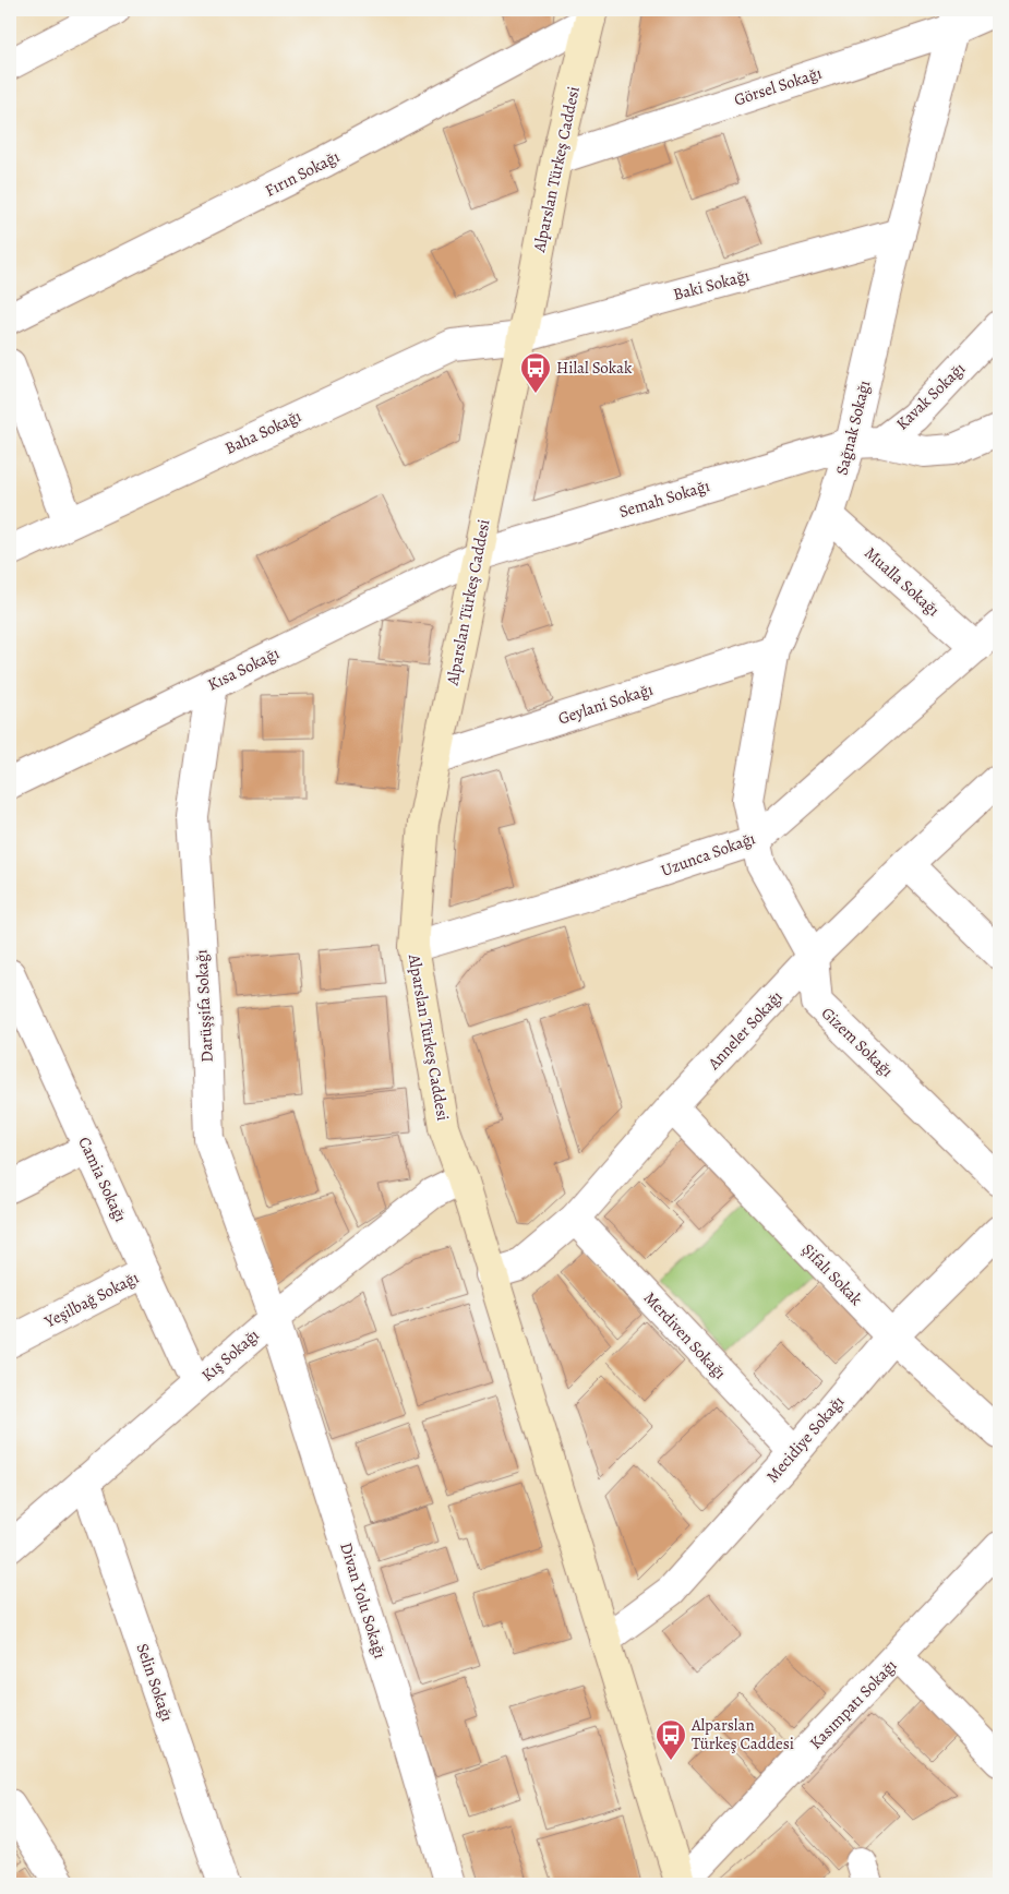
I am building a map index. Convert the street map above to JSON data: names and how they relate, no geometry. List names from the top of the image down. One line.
{"streets":{"street":["Görsel Sokağı","Alparslan Türkeş Caddesi","Fırın Sokağı","Baki Sokağı","Kavak Sokağı","Sağnak Sokağı","Baha Sokağı","Semah Sokağı","Mualla Sokağı","Kısa Sokağı","Geylani Sokağı","Uzunca Sokağı","Darüşşifa Sokağı","Anneler Sokağı","Gizem Sokağı","Camia Sokağı","Şifalı Sokak","Yeşilbağ Sokağı","Merdiven Sokağı","Kış Sokağı","Mecidiye Sokağı","Divan Yolu Sokağı","Selin Sokağı","Kasımpatı Sokağı"]},"crossings":[["Görsel Sokağı","Alparslan Türkeş Caddesi"],["Görsel Sokağı","Sağnak Sokağı"],["Alparslan Türkeş Caddesi","Fırın Sokağı"],["Alparslan Türkeş Caddesi","Baki Sokağı"],["Alparslan Türkeş Caddesi","Baha Sokağı"],["Alparslan Türkeş Caddesi","Semah Sokağı"],["Alparslan Türkeş Caddesi","Kısa Sokağı"],["Alparslan Türkeş Caddesi","Geylani Sokağı"],["Alparslan Türkeş Caddesi","Uzunca Sokağı"],["Alparslan Türkeş Caddesi","Anneler Sokağı"],["Alparslan Türkeş Caddesi","Kış Sokağı"],["Alparslan Türkeş Caddesi","Mecidiye Sokağı"],["Alparslan Türkeş Caddesi","Kasımpatı Sokağı"],["Baki Sokağı","Sağnak Sokağı"],["Baki Sokağı","Baha Sokağı"],["Kavak Sokağı","Sağnak Sokağı"],["Kavak Sokağı","Semah Sokağı"],["Sağnak Sokağı","Semah Sokağı"],["Sağnak Sokağı","Mualla Sokağı"],["Sağnak Sokağı","Geylani Sokağı"],["Sağnak Sokağı","Uzunca Sokağı"],["Sağnak Sokağı","Gizem Sokağı"],["Semah Sokağı","Kısa Sokağı"],["Mualla Sokağı","Uzunca Sokağı"],["Kısa Sokağı","Darüşşifa Sokağı"],["Uzunca Sokağı","Gizem Sokağı"],["Darüşşifa Sokağı","Kış Sokağı"],["Darüşşifa Sokağı","Divan Yolu Sokağı"],["Anneler Sokağı","Gizem Sokağı"],["Anneler Sokağı","Şifalı Sokak"],["Anneler Sokağı","Merdiven Sokağı"],["Camia Sokağı","Yeşilbağ Sokağı"],["Camia Sokağı","Kış Sokağı"],["Şifalı Sokak","Mecidiye Sokağı"],["Merdiven Sokağı","Mecidiye Sokağı"],["Kış Sokağı","Divan Yolu Sokağı"],["Kış Sokağı","Selin Sokağı"]],"places":{"bus stop":["Hilal Sokak","Alparslan Türkeş Caddesi"]}}
